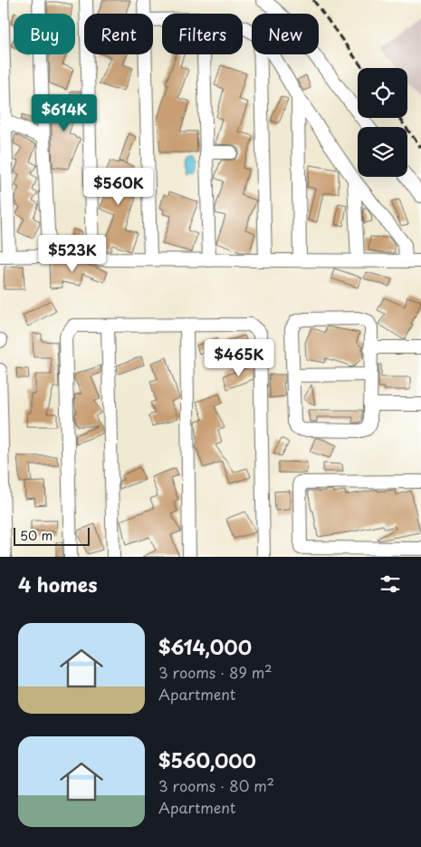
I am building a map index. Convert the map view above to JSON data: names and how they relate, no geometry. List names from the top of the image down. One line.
{"scale_bar":"50 m","page":{"chip":["Buy","Rent","Filters","New"],"price":["$614K","$560K","$523K","$465K"],"scale":"50 m","heading":"4 homes","list":[{"name":"$614,000","note":"3 rooms · 89 m² · Apartment"},{"name":"$560,000","note":"3 rooms · 80 m² · Apartment"}]}}
